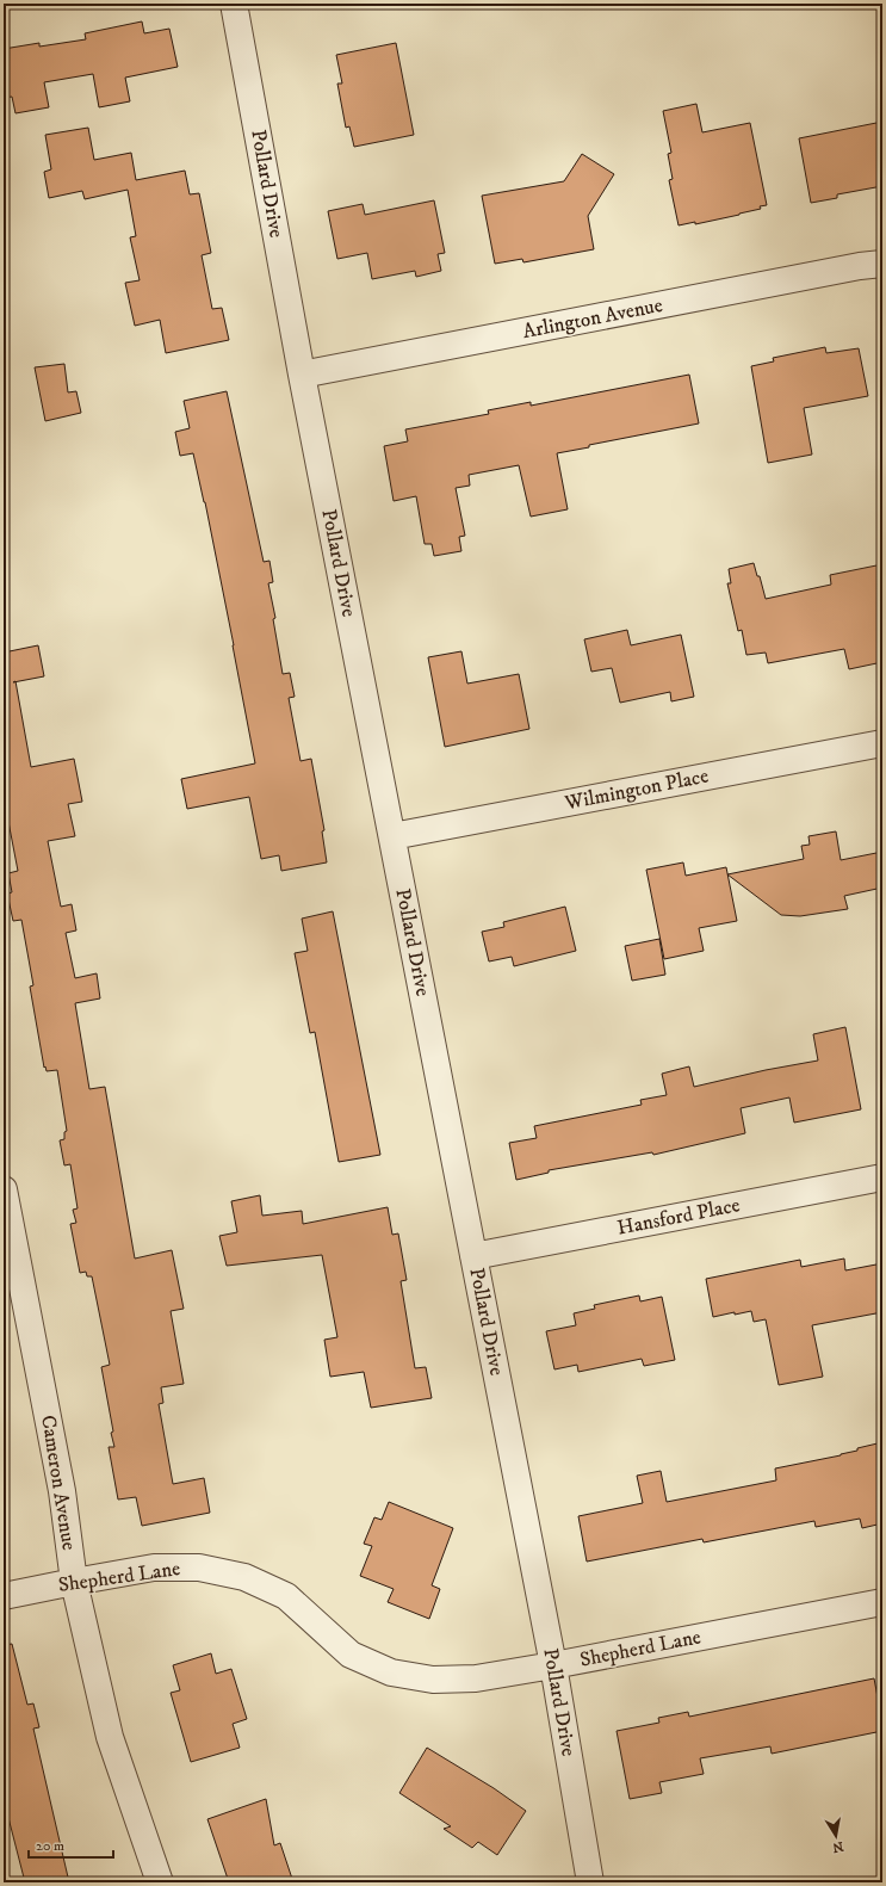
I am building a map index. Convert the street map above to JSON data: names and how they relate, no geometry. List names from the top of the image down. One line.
{"streets":{"street":["Pollard Drive","Arlington Avenue","Wilmington Place","Hansford Place","Cameron Avenue","Shepherd Lane"]},"crossings":[["Pollard Drive","Arlington Avenue"],["Pollard Drive","Wilmington Place"],["Pollard Drive","Hansford Place"],["Pollard Drive","Shepherd Lane"],["Cameron Avenue","Shepherd Lane"]],"scale_bar":"20 m","north":"bottom"}
